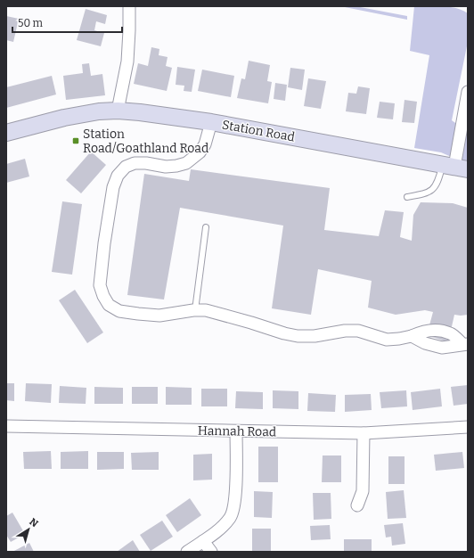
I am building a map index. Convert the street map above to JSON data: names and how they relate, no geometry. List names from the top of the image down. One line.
{"streets":{"main road":["Station Road"],"street":["Hannah Road"]},"places":{"transit":["Station Road/Goathland Road"]},"scale_bar":"50 m","north":"top right"}
